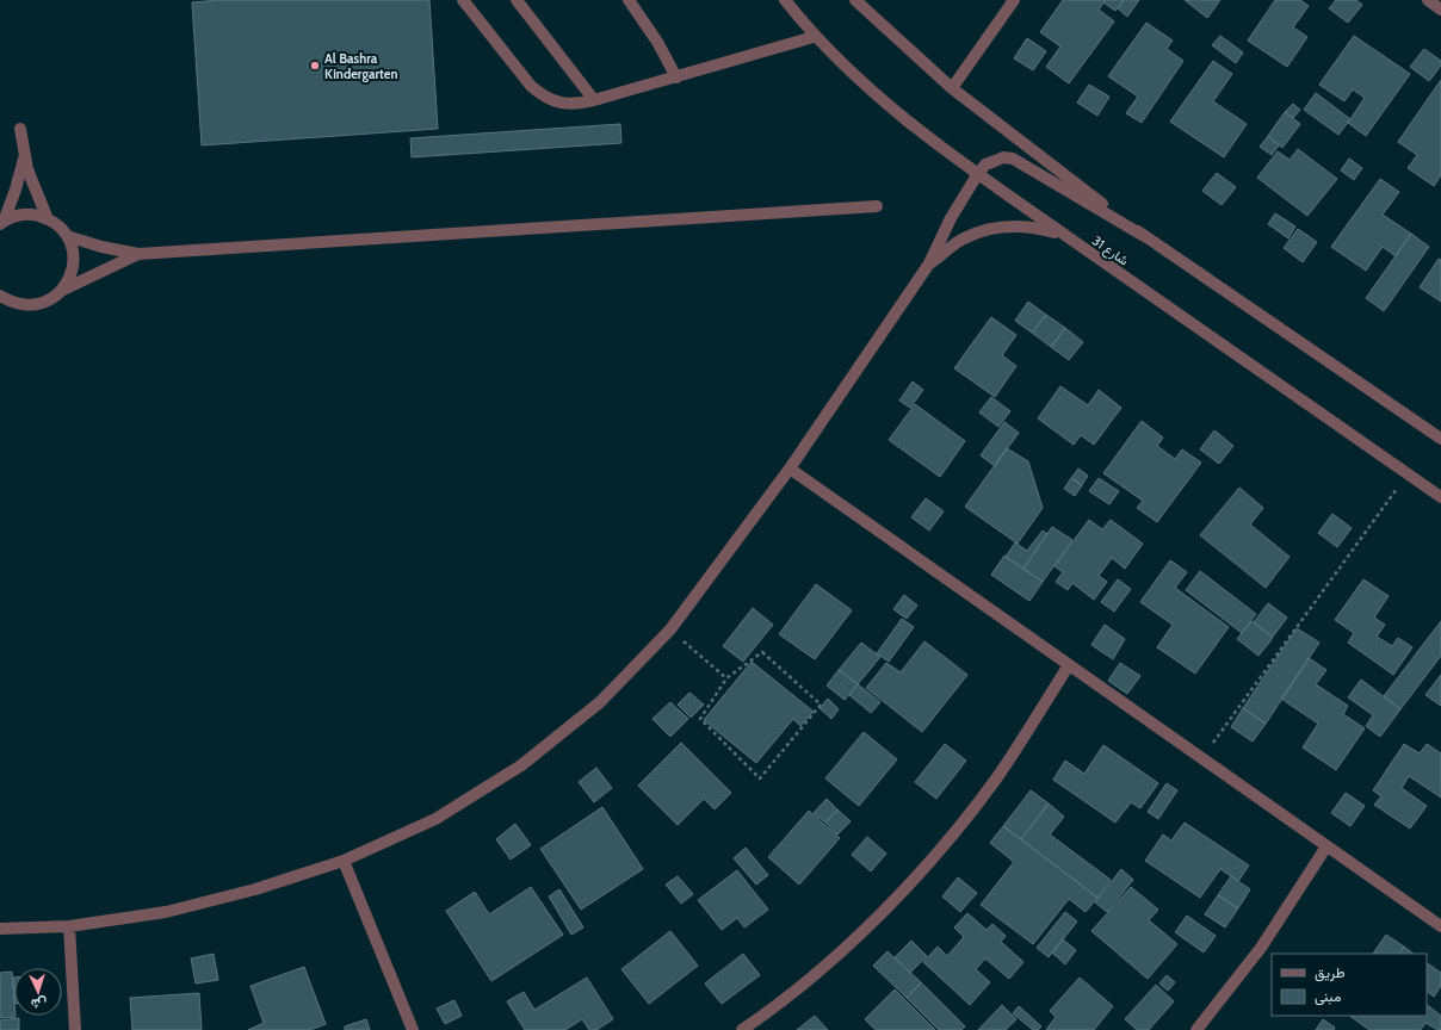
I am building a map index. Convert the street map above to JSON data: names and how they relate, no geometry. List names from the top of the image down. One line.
{"streets":{"street":["شارع 31"]},"places":["Al Bashra Kindergarten"],"legend":["طريق","مبنى"],"north":"bottom"}
